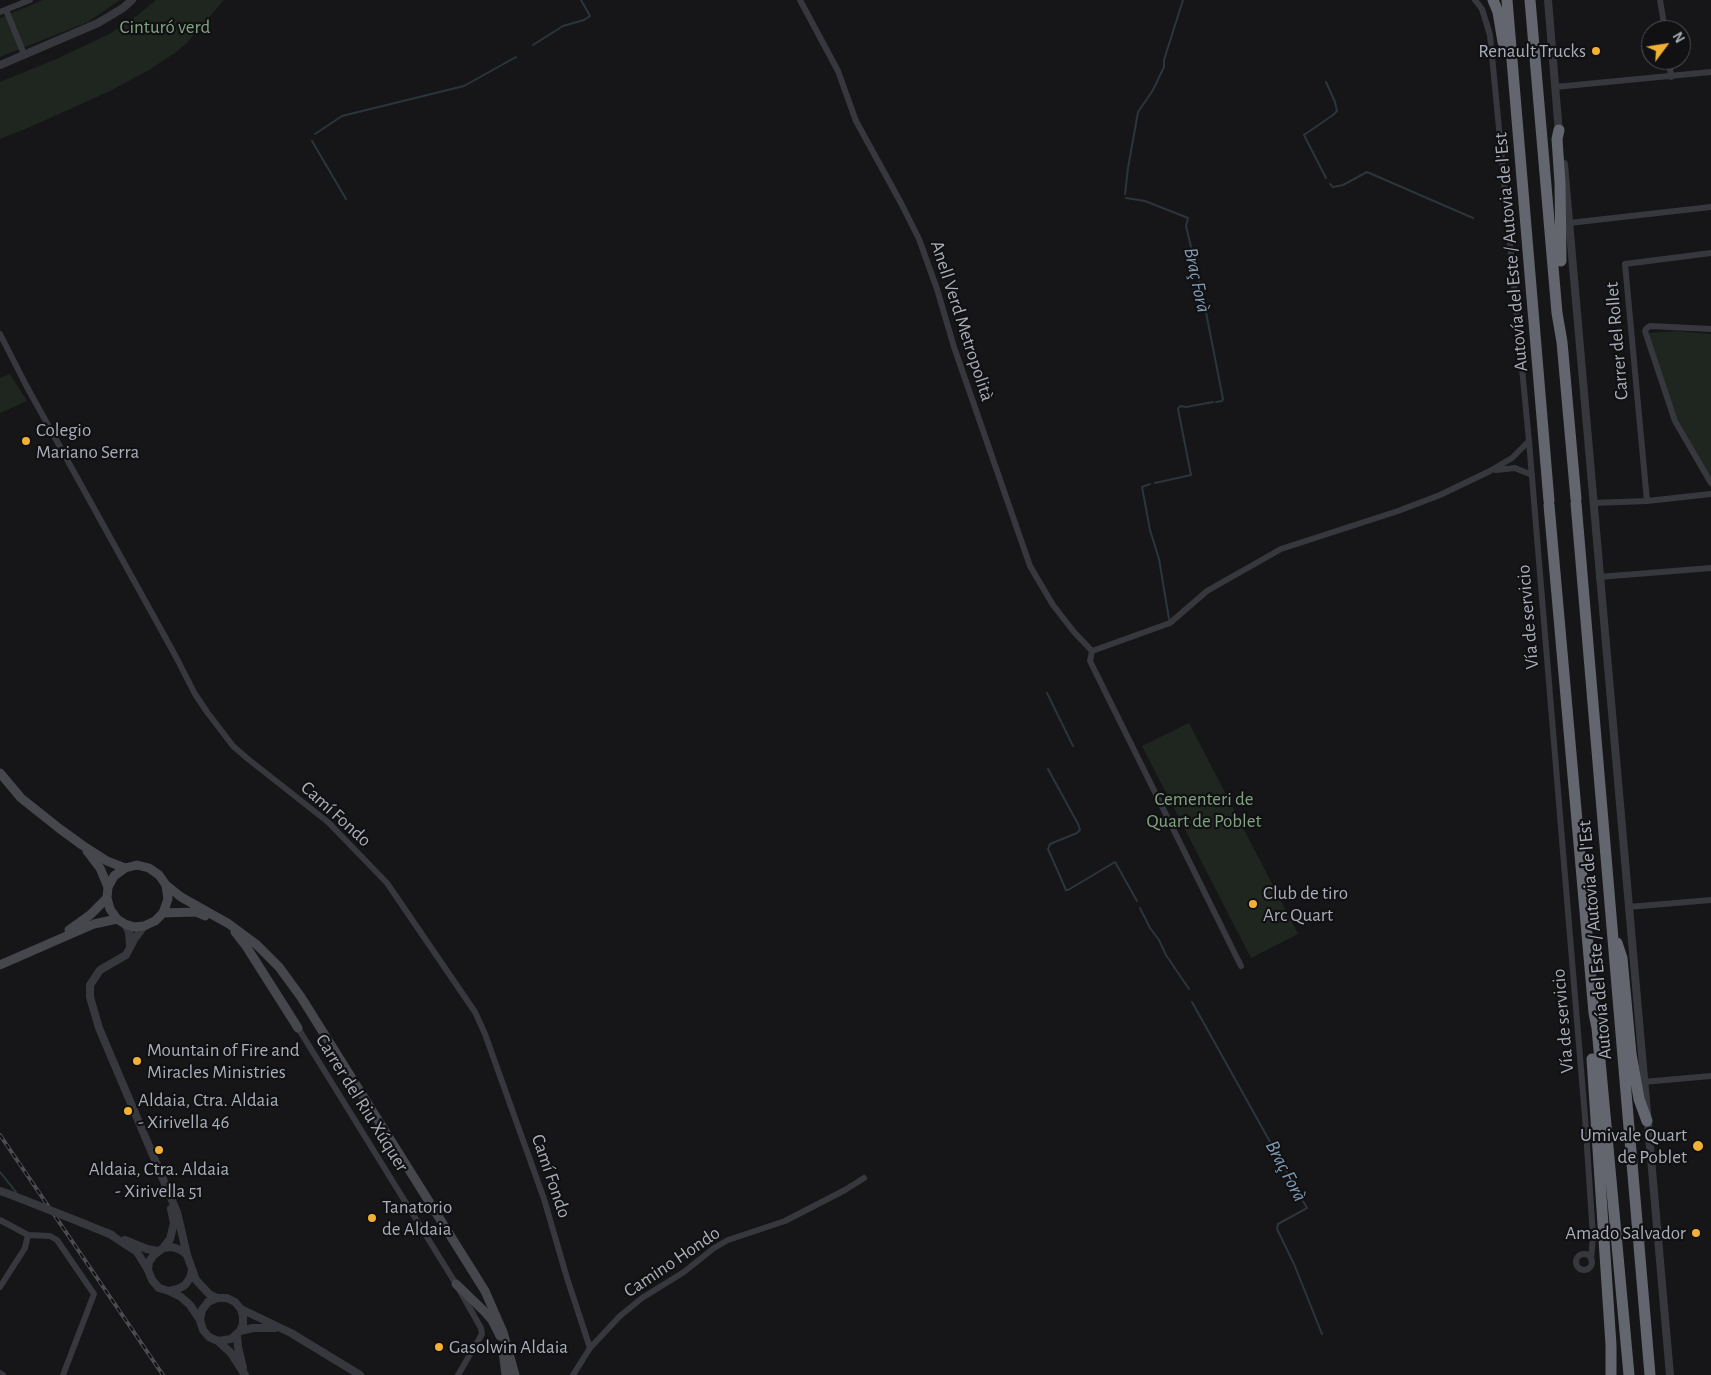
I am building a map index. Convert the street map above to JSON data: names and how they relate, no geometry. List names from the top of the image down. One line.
{"streets":{"highway":["Autovía del Este / Autovia de l'Est"],"street":["Anell Verd Metropolità","Carrer del Rollet","Vía de servicio","Camí Fondo","Carrer del Riu Xúquer","Camino Hondo"]},"crossings":[["Camí Fondo","Camino Hondo"]],"water":["Braç Forà"],"parks":["Cinturó verd","Cementeri de Quart de Poblet"],"places":["Renault Trucks","Colegio Mariano Serra","Club de tiro Arc Quart","Mountain of Fire and Miracles Ministries","Aldaia, Ctra. Aldaia - Xirivella 46","Umivale Quart de Poblet","Aldaia, Ctra. Aldaia - Xirivella 51","Tanatorio de Aldaia","Amado Salvador","Gasolwin Aldaia"],"north":"top right"}
